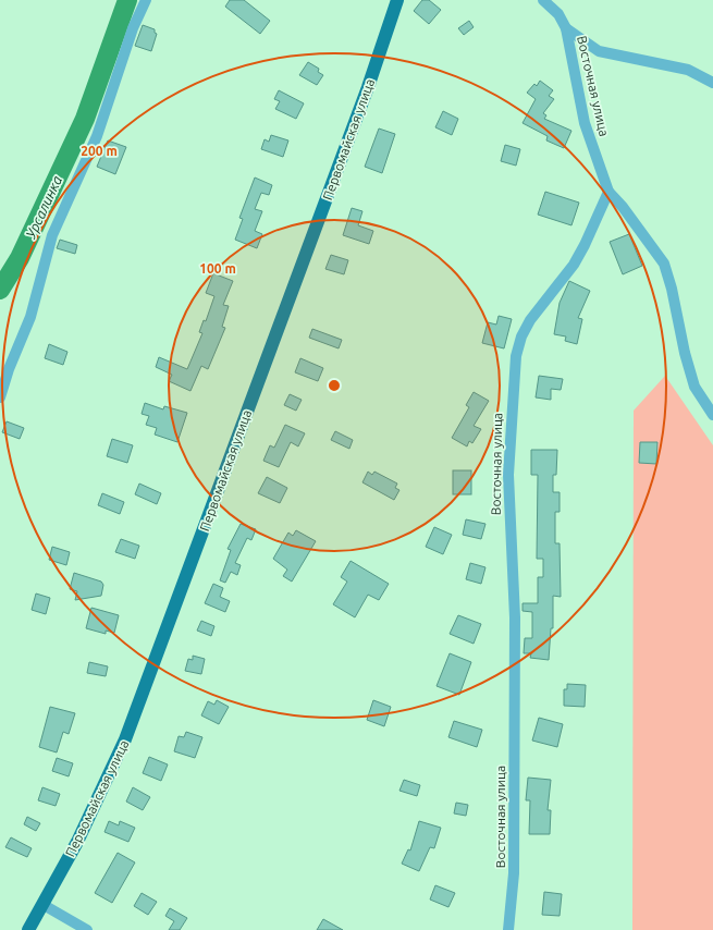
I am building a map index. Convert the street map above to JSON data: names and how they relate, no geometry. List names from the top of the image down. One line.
{"streets":{"main road":["Первомайская улица"],"street":["Восточная улица"]},"water":["Урсалинка"],"rings":["200 m","100 m"]}
